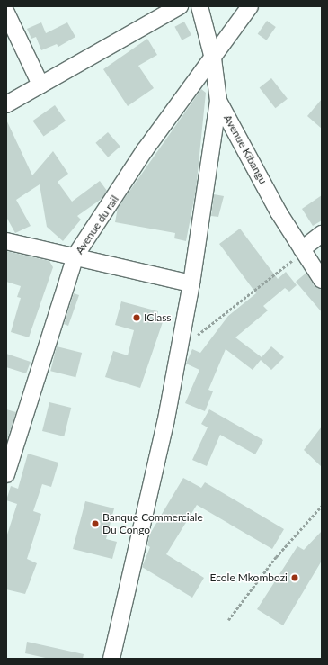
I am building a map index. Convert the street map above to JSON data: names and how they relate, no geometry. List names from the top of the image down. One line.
{"streets":{"street":["Avenue Kibangu","Avenue du rail"]},"crossings":[["Avenue Kibangu","Avenue du rail"]],"places":["IClass","Banque Commerciale Du Congo","Ecole Mkombozi"]}
